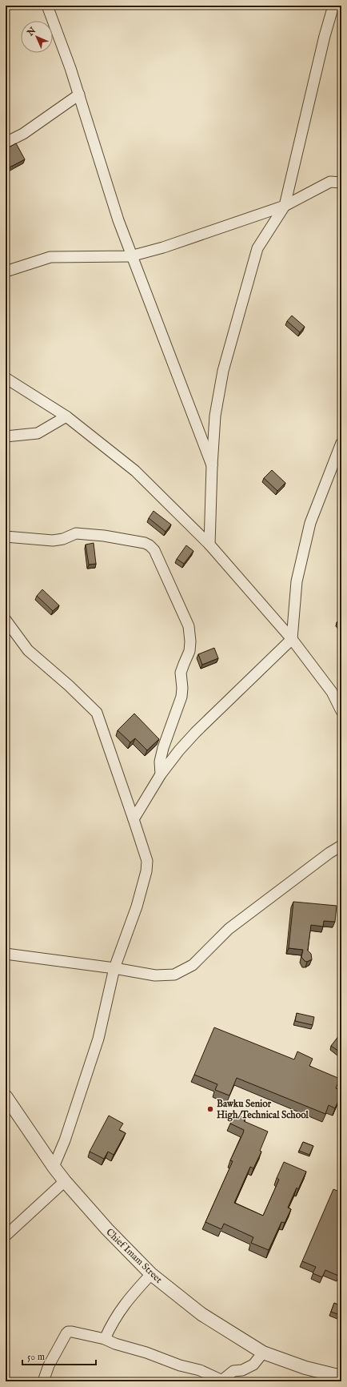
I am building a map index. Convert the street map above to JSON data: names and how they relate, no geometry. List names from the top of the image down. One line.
{"streets":{"street":["Chief Imam Street"]},"places":["Bawku Senior High/Technical School"],"scale_bar":"50 m","north":"top left"}
